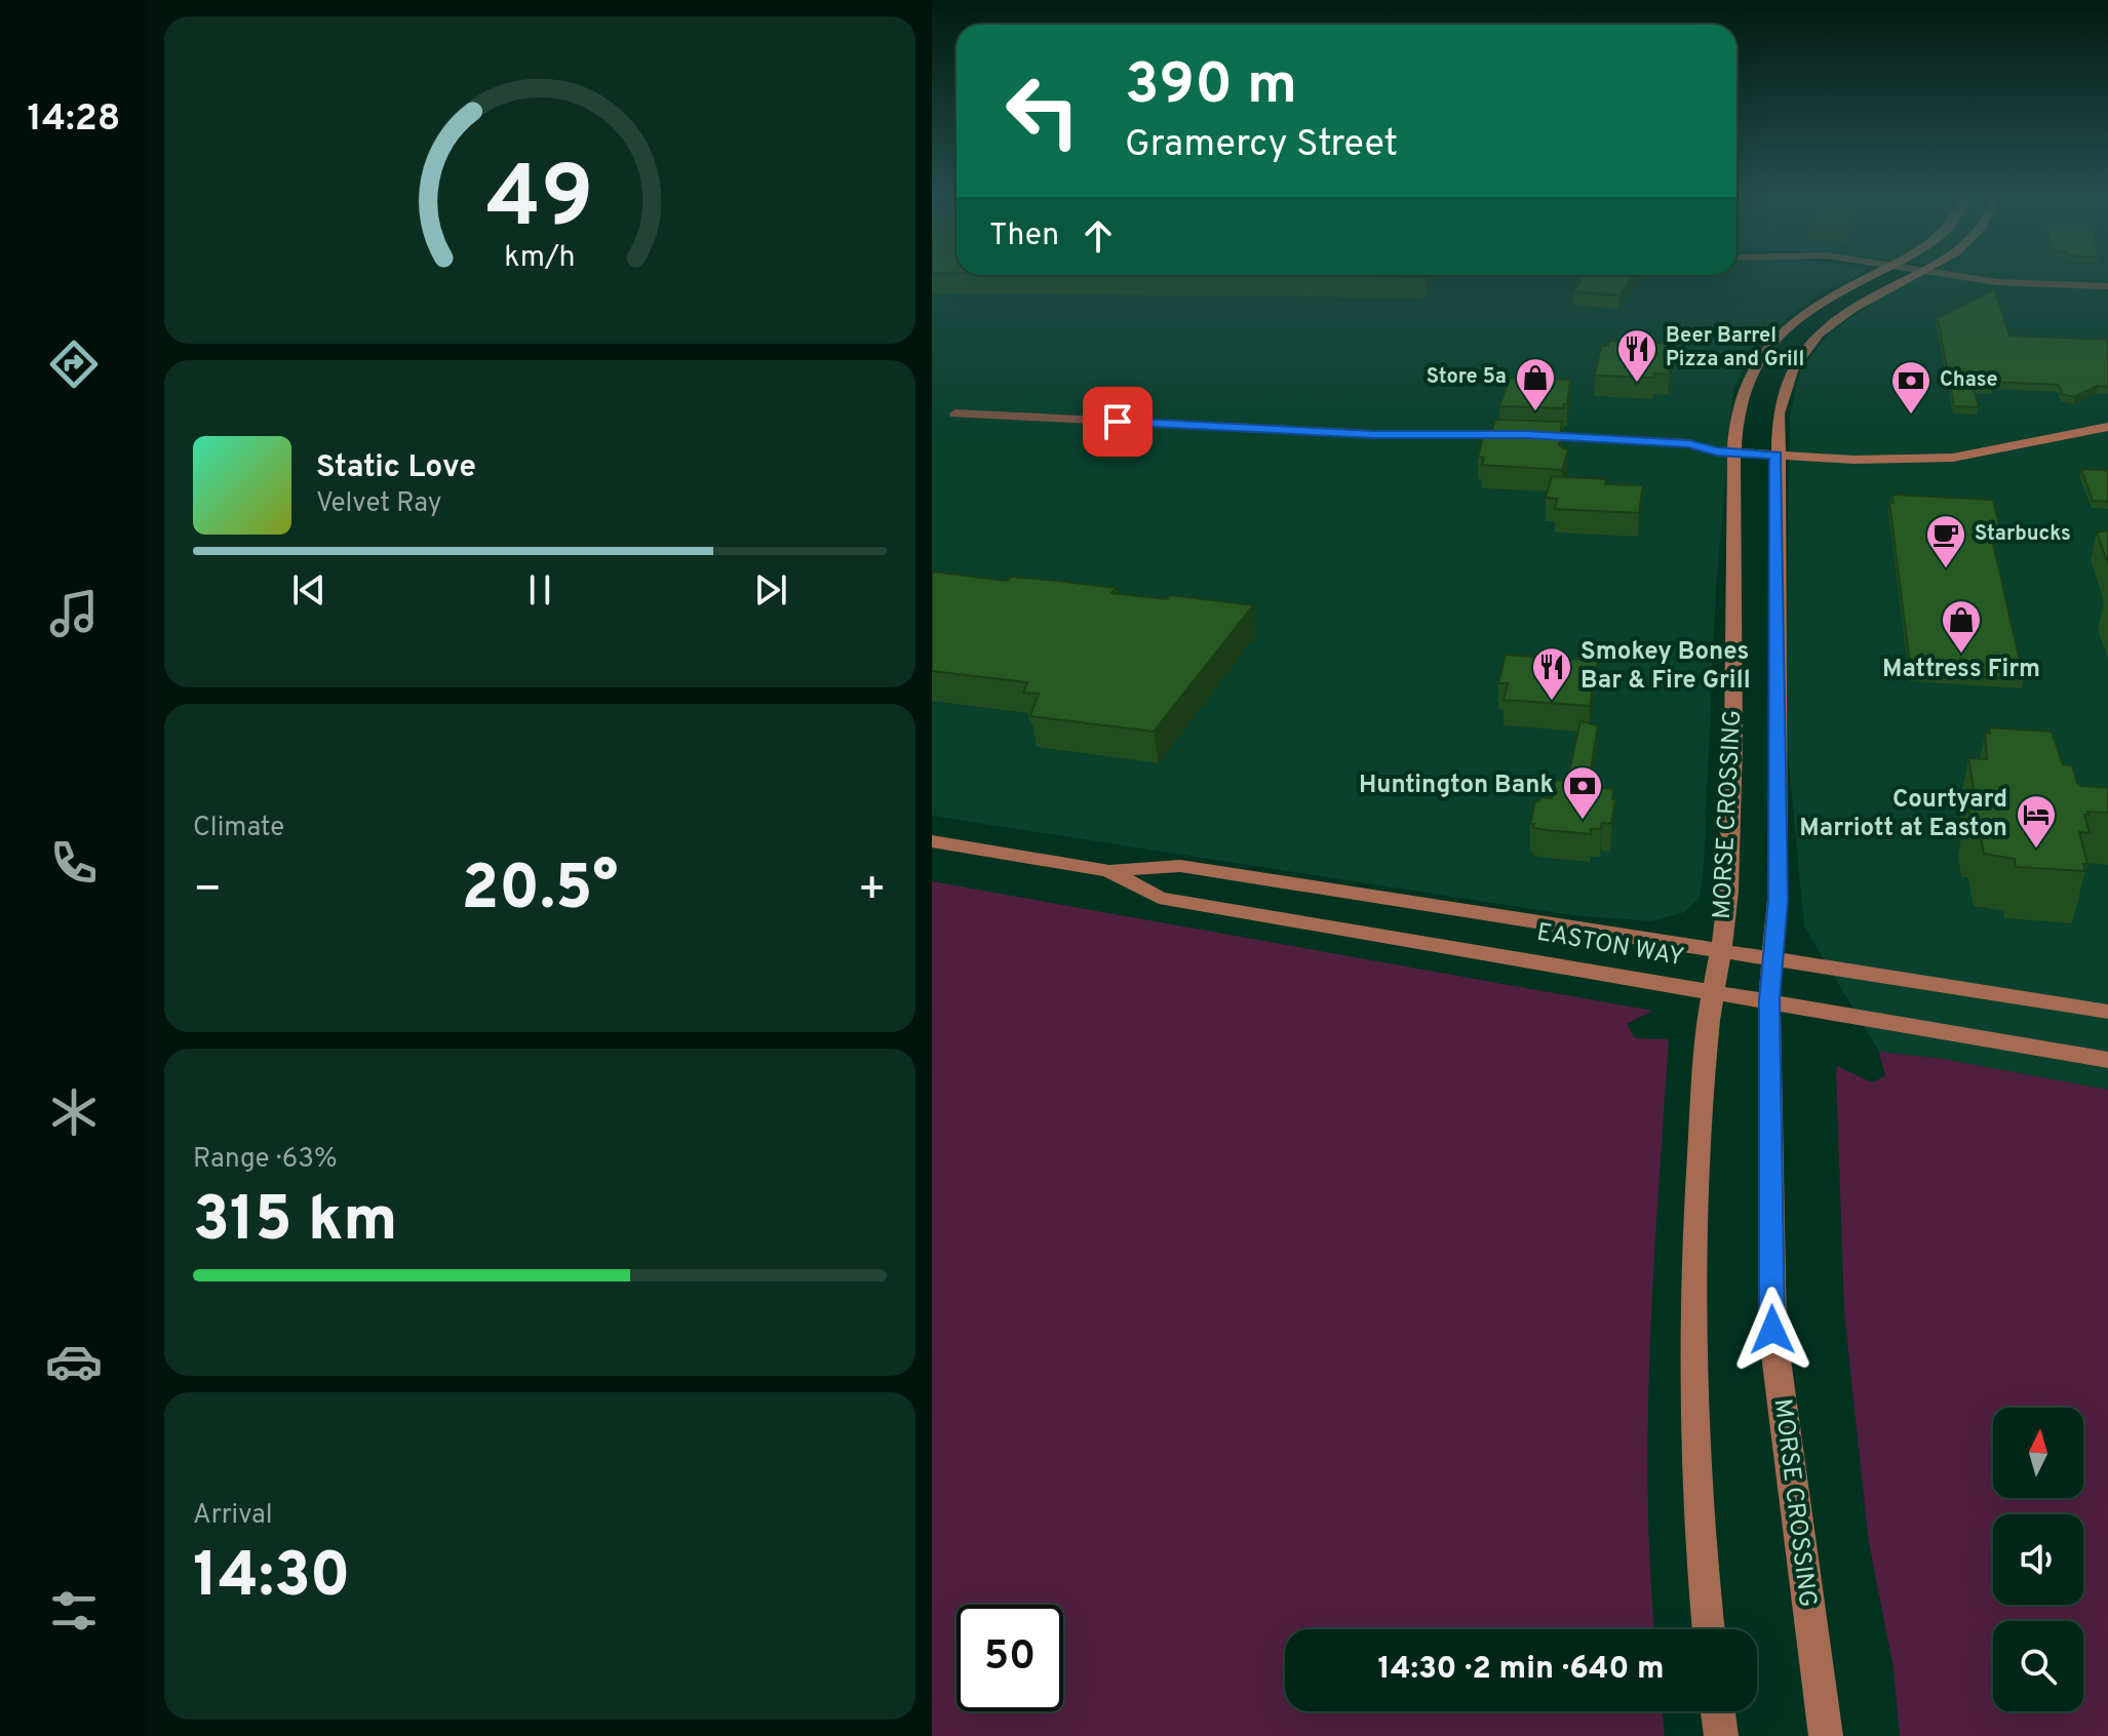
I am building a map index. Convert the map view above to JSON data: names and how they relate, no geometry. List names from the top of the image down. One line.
{"streets":{"main road":["MORSE CROSSING","EASTON WAY"]},"crossings":[["MORSE CROSSING","EASTON WAY"]],"places":{"restaurant":["Beer Barrel Pizza and Grill","Smokey Bones Bar & Fire Grill"],"shop":["Store 5a","Mattress Firm"],"bank":["Chase","Huntington Bank"],"cafe":["Starbucks"],"hotel":["Courtyard Marriott at Easton"]},"north":"top","page":{"tabs":"14:28","turn":["390 m","Gramercy Street"],"then":"Then","song":["Static Love","Velvet Ray"],"tile":["Climate",["Range · 63%","315 km"],["Arrival","14:30"]],"heat":["−","20.5°","+"],"limit":"50","trip":"14:30 · 2 min · 640 m","gauge":["49","km/h"]}}
